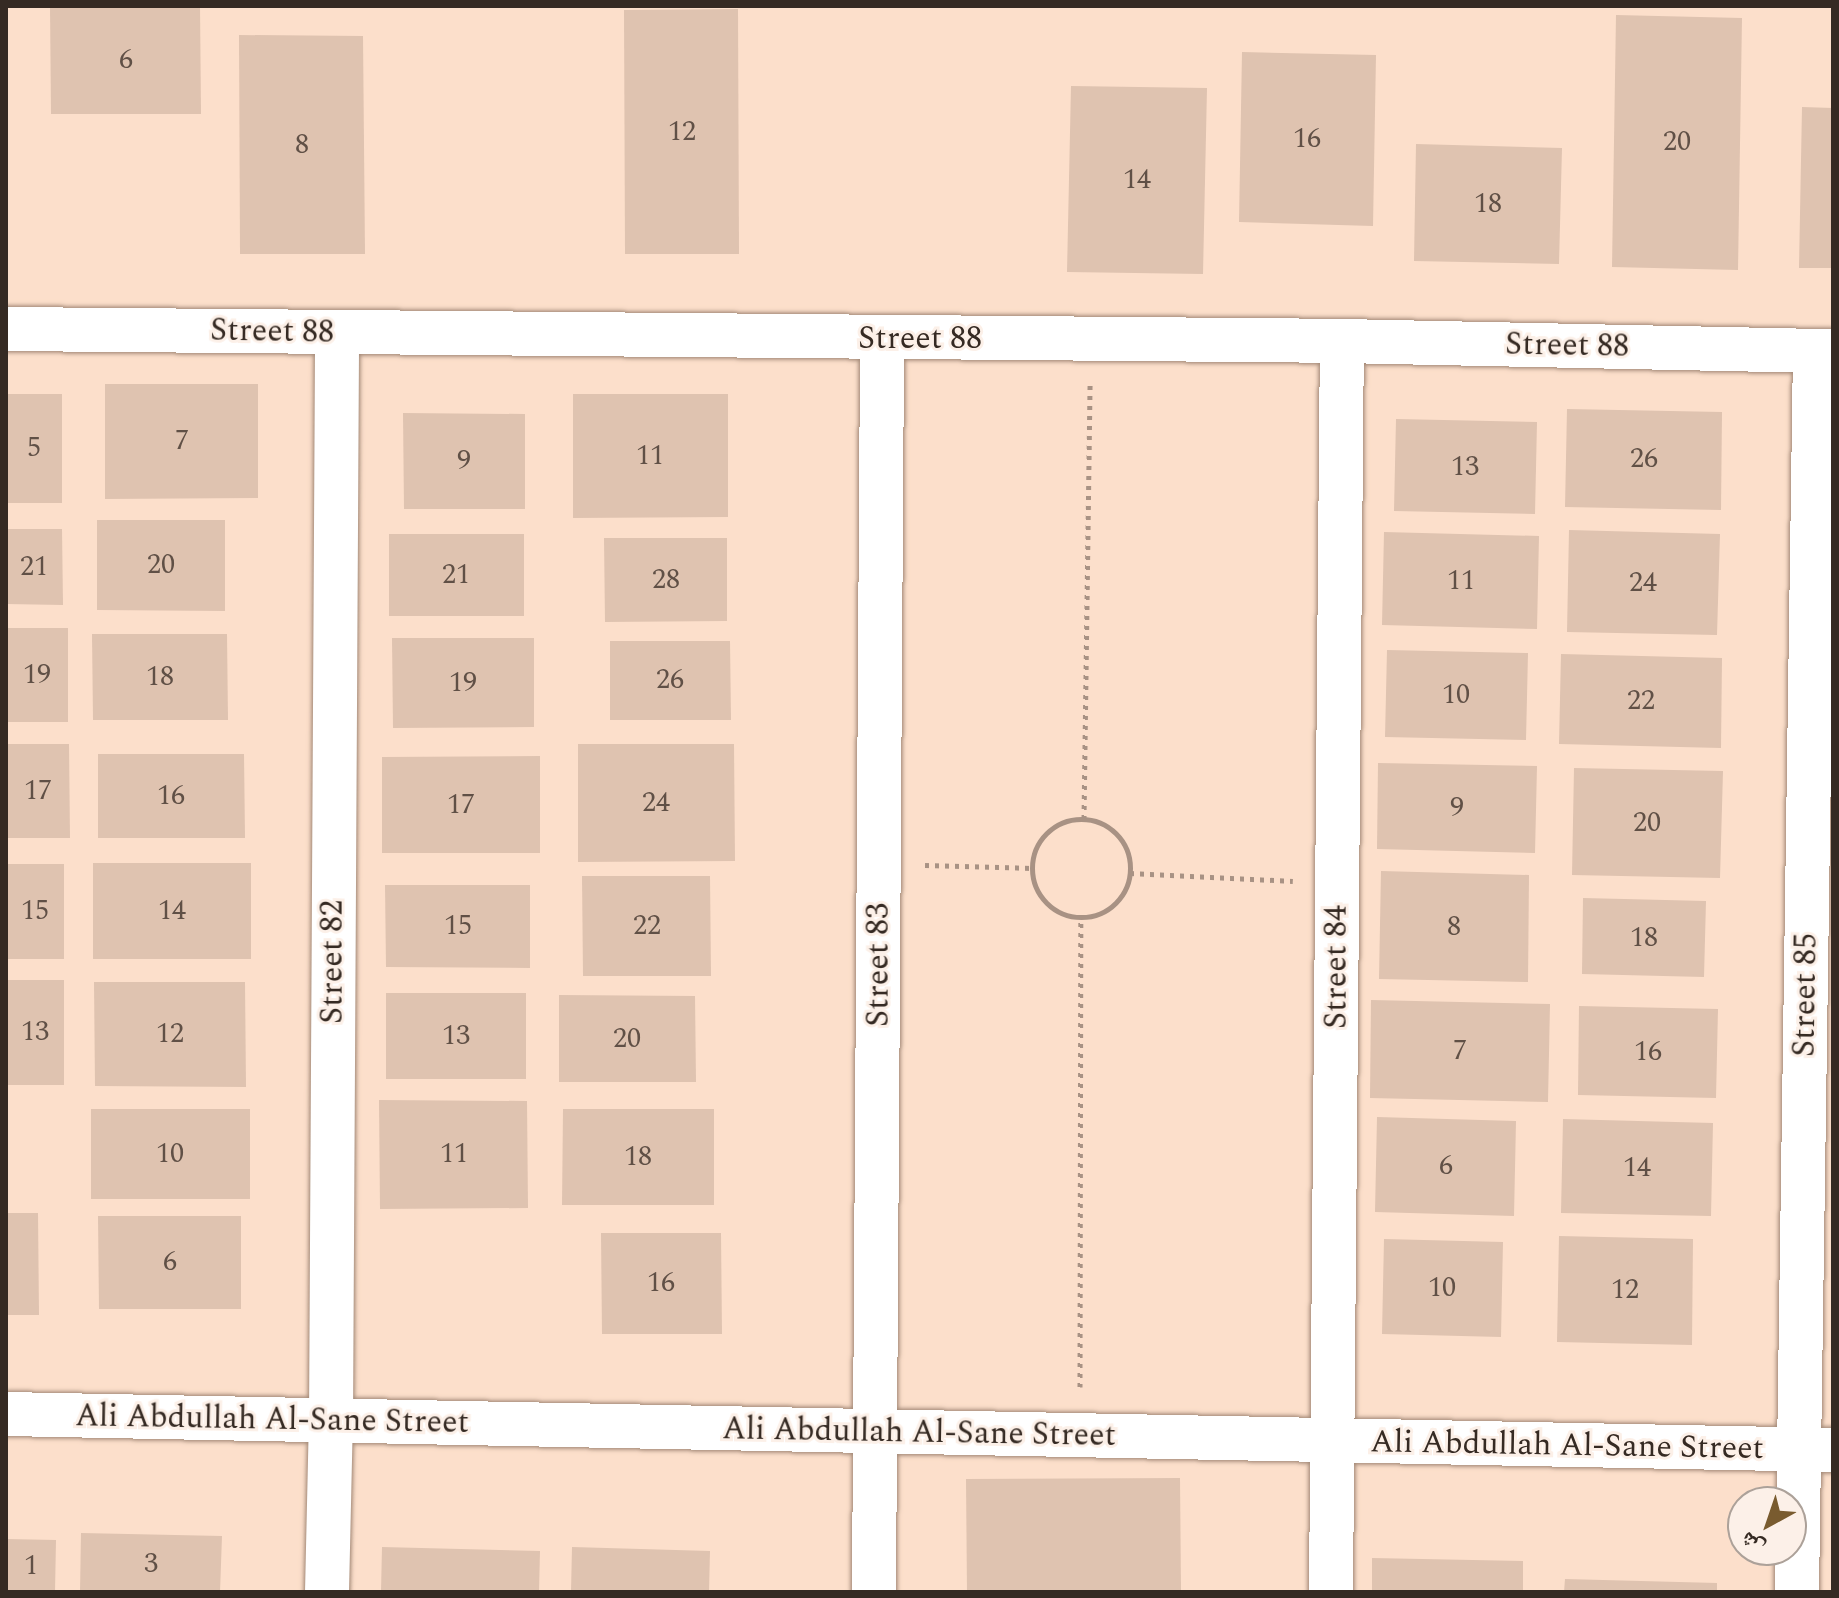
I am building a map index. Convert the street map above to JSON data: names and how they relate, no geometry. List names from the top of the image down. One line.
{"streets":{"street":["Street 88","Street 82","Street 83","Street 84","Street 85","Ali Abdullah Al-Sane Street"]},"crossings":[["Street 88","Street 82"],["Street 88","Street 83"],["Street 88","Street 84"],["Street 88","Street 85"],["Street 82","Ali Abdullah Al-Sane Street"],["Street 83","Ali Abdullah Al-Sane Street"],["Street 84","Ali Abdullah Al-Sane Street"],["Street 85","Ali Abdullah Al-Sane Street"]],"house_numbers":["6","12","16","20","8","14","18","7","5","11","26","9","13","20","21","21","28","11","24","19","18","26","19","10","22","17","16","24","17","9","20","15","14","15","22","8","18","13","12","13","20","7","16","10","11","18","6","14","6","16","10","12","3","1"],"north":"bottom left"}
